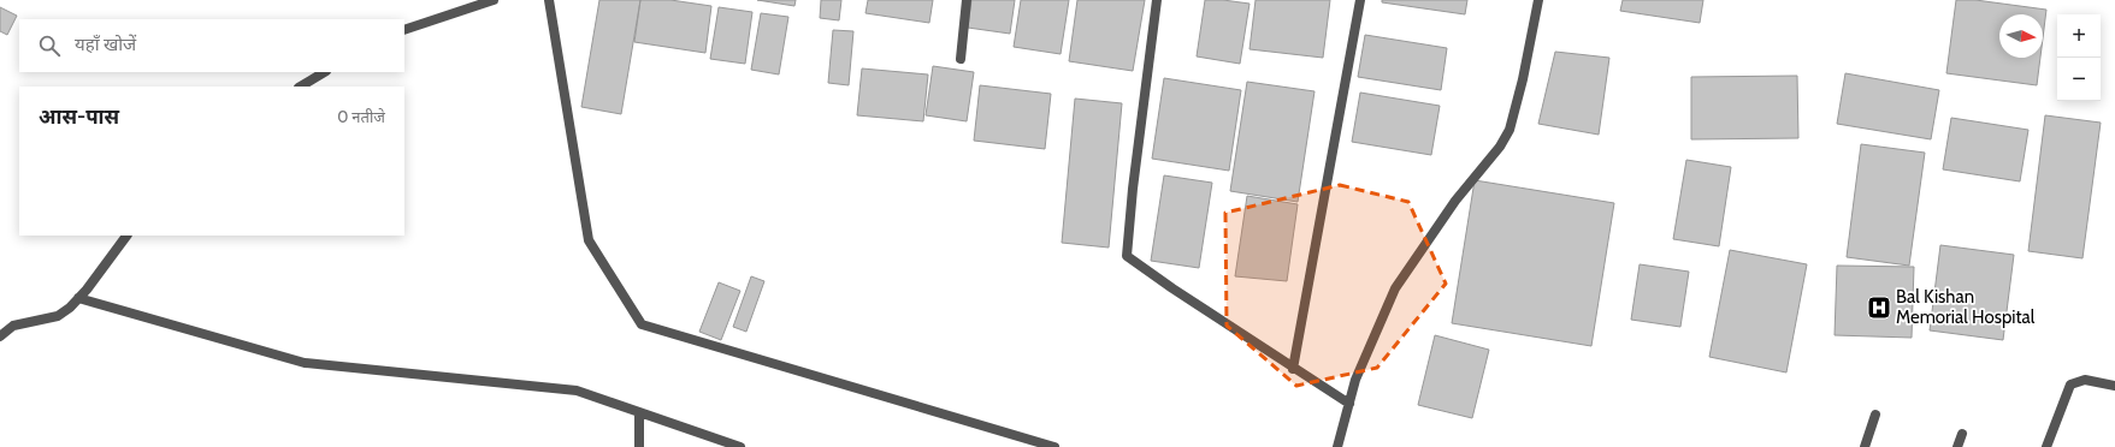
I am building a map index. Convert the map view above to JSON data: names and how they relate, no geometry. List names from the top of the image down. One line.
{"places":{"hospital":["Bal Kishan Memorial Hospital"]},"north":"right","page":{"map_buttons":["+","−"],"search":"यहाँ खोजें","heading":["आस-पास","0 नतीजे"]}}
